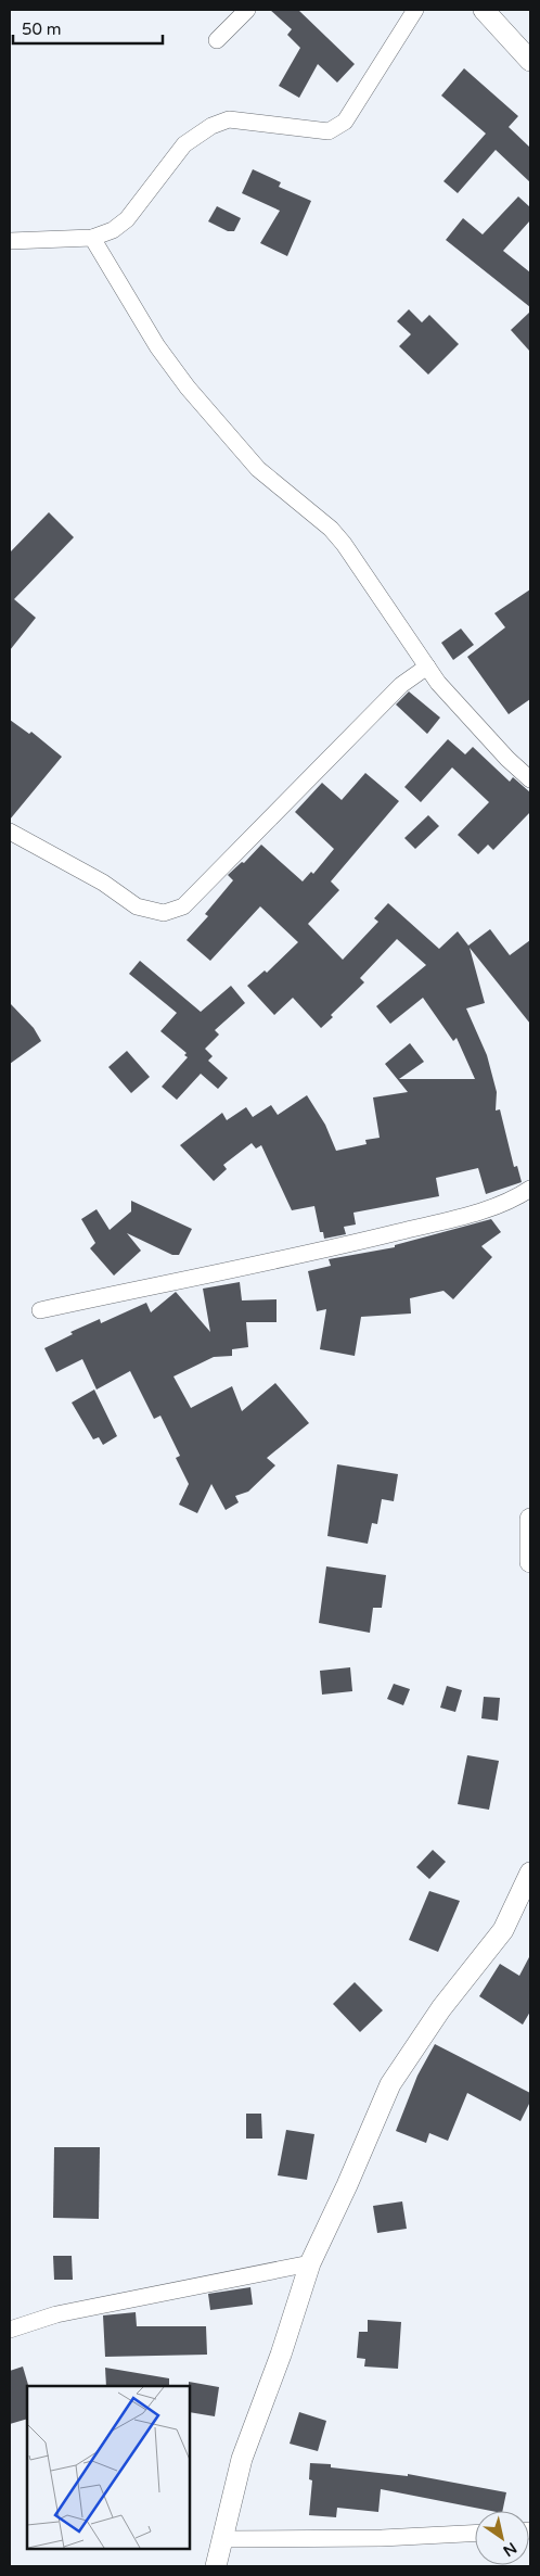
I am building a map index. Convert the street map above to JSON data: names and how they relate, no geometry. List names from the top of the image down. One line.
{"scale_bar":"50 m","north":"bottom right"}
